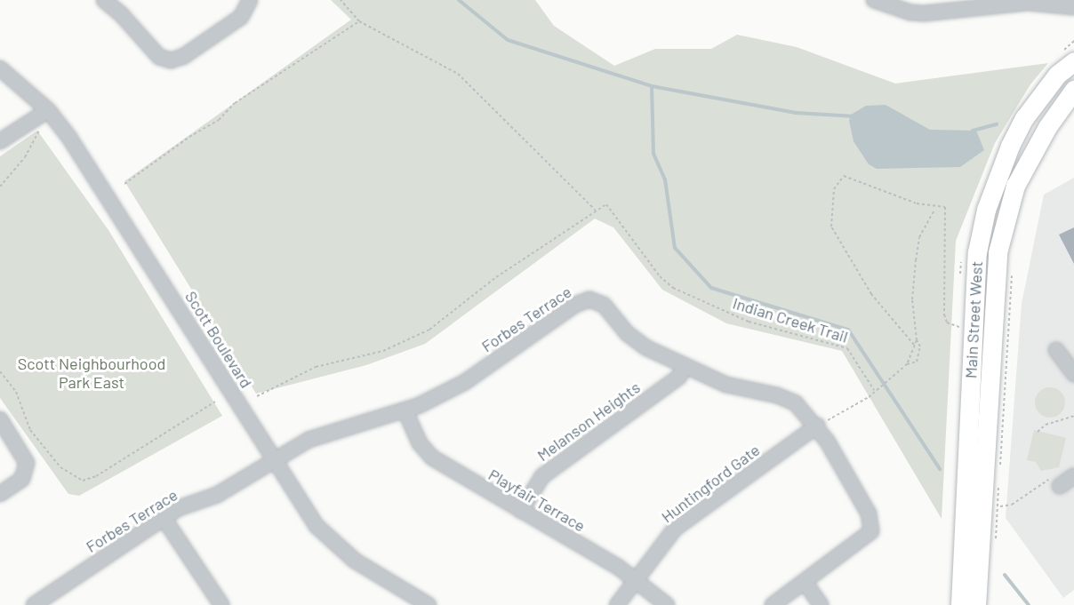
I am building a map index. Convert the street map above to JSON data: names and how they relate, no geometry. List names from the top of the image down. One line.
{"streets":{"main road":["Main Street West"],"street":["Forbes Terrace","Scott Boulevard","Melanson Heights","Huntingford Gate","Playfair Terrace"],"path":["Indian Creek Trail"]},"crossings":[["Forbes Terrace","Scott Boulevard"],["Forbes Terrace","Melanson Heights"],["Forbes Terrace","Huntingford Gate"],["Forbes Terrace","Playfair Terrace"],["Melanson Heights","Playfair Terrace"],["Huntingford Gate","Playfair Terrace"]],"parks":["Scott Neighbourhood Park East"]}
